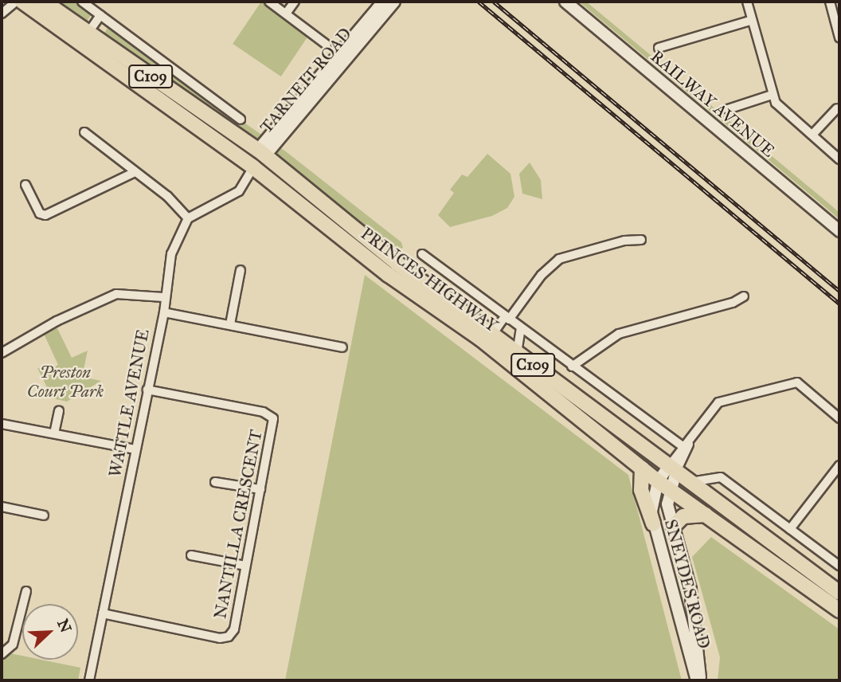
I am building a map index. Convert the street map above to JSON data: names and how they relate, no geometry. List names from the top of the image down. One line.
{"streets":{"highway":["C109","PRINCES HIGHWAY"],"main road":["TARNEIT ROAD","RAILWAY AVENUE","SNEYDES ROAD"],"street":["WATTLE AVENUE","NANTILLA CRESCENT"]},"crossings":[["TARNEIT ROAD","PRINCES HIGHWAY"],["PRINCES HIGHWAY","SNEYDES ROAD"],["WATTLE AVENUE","NANTILLA CRESCENT"]],"parks":["Preston Court Park"],"north":"top right"}
